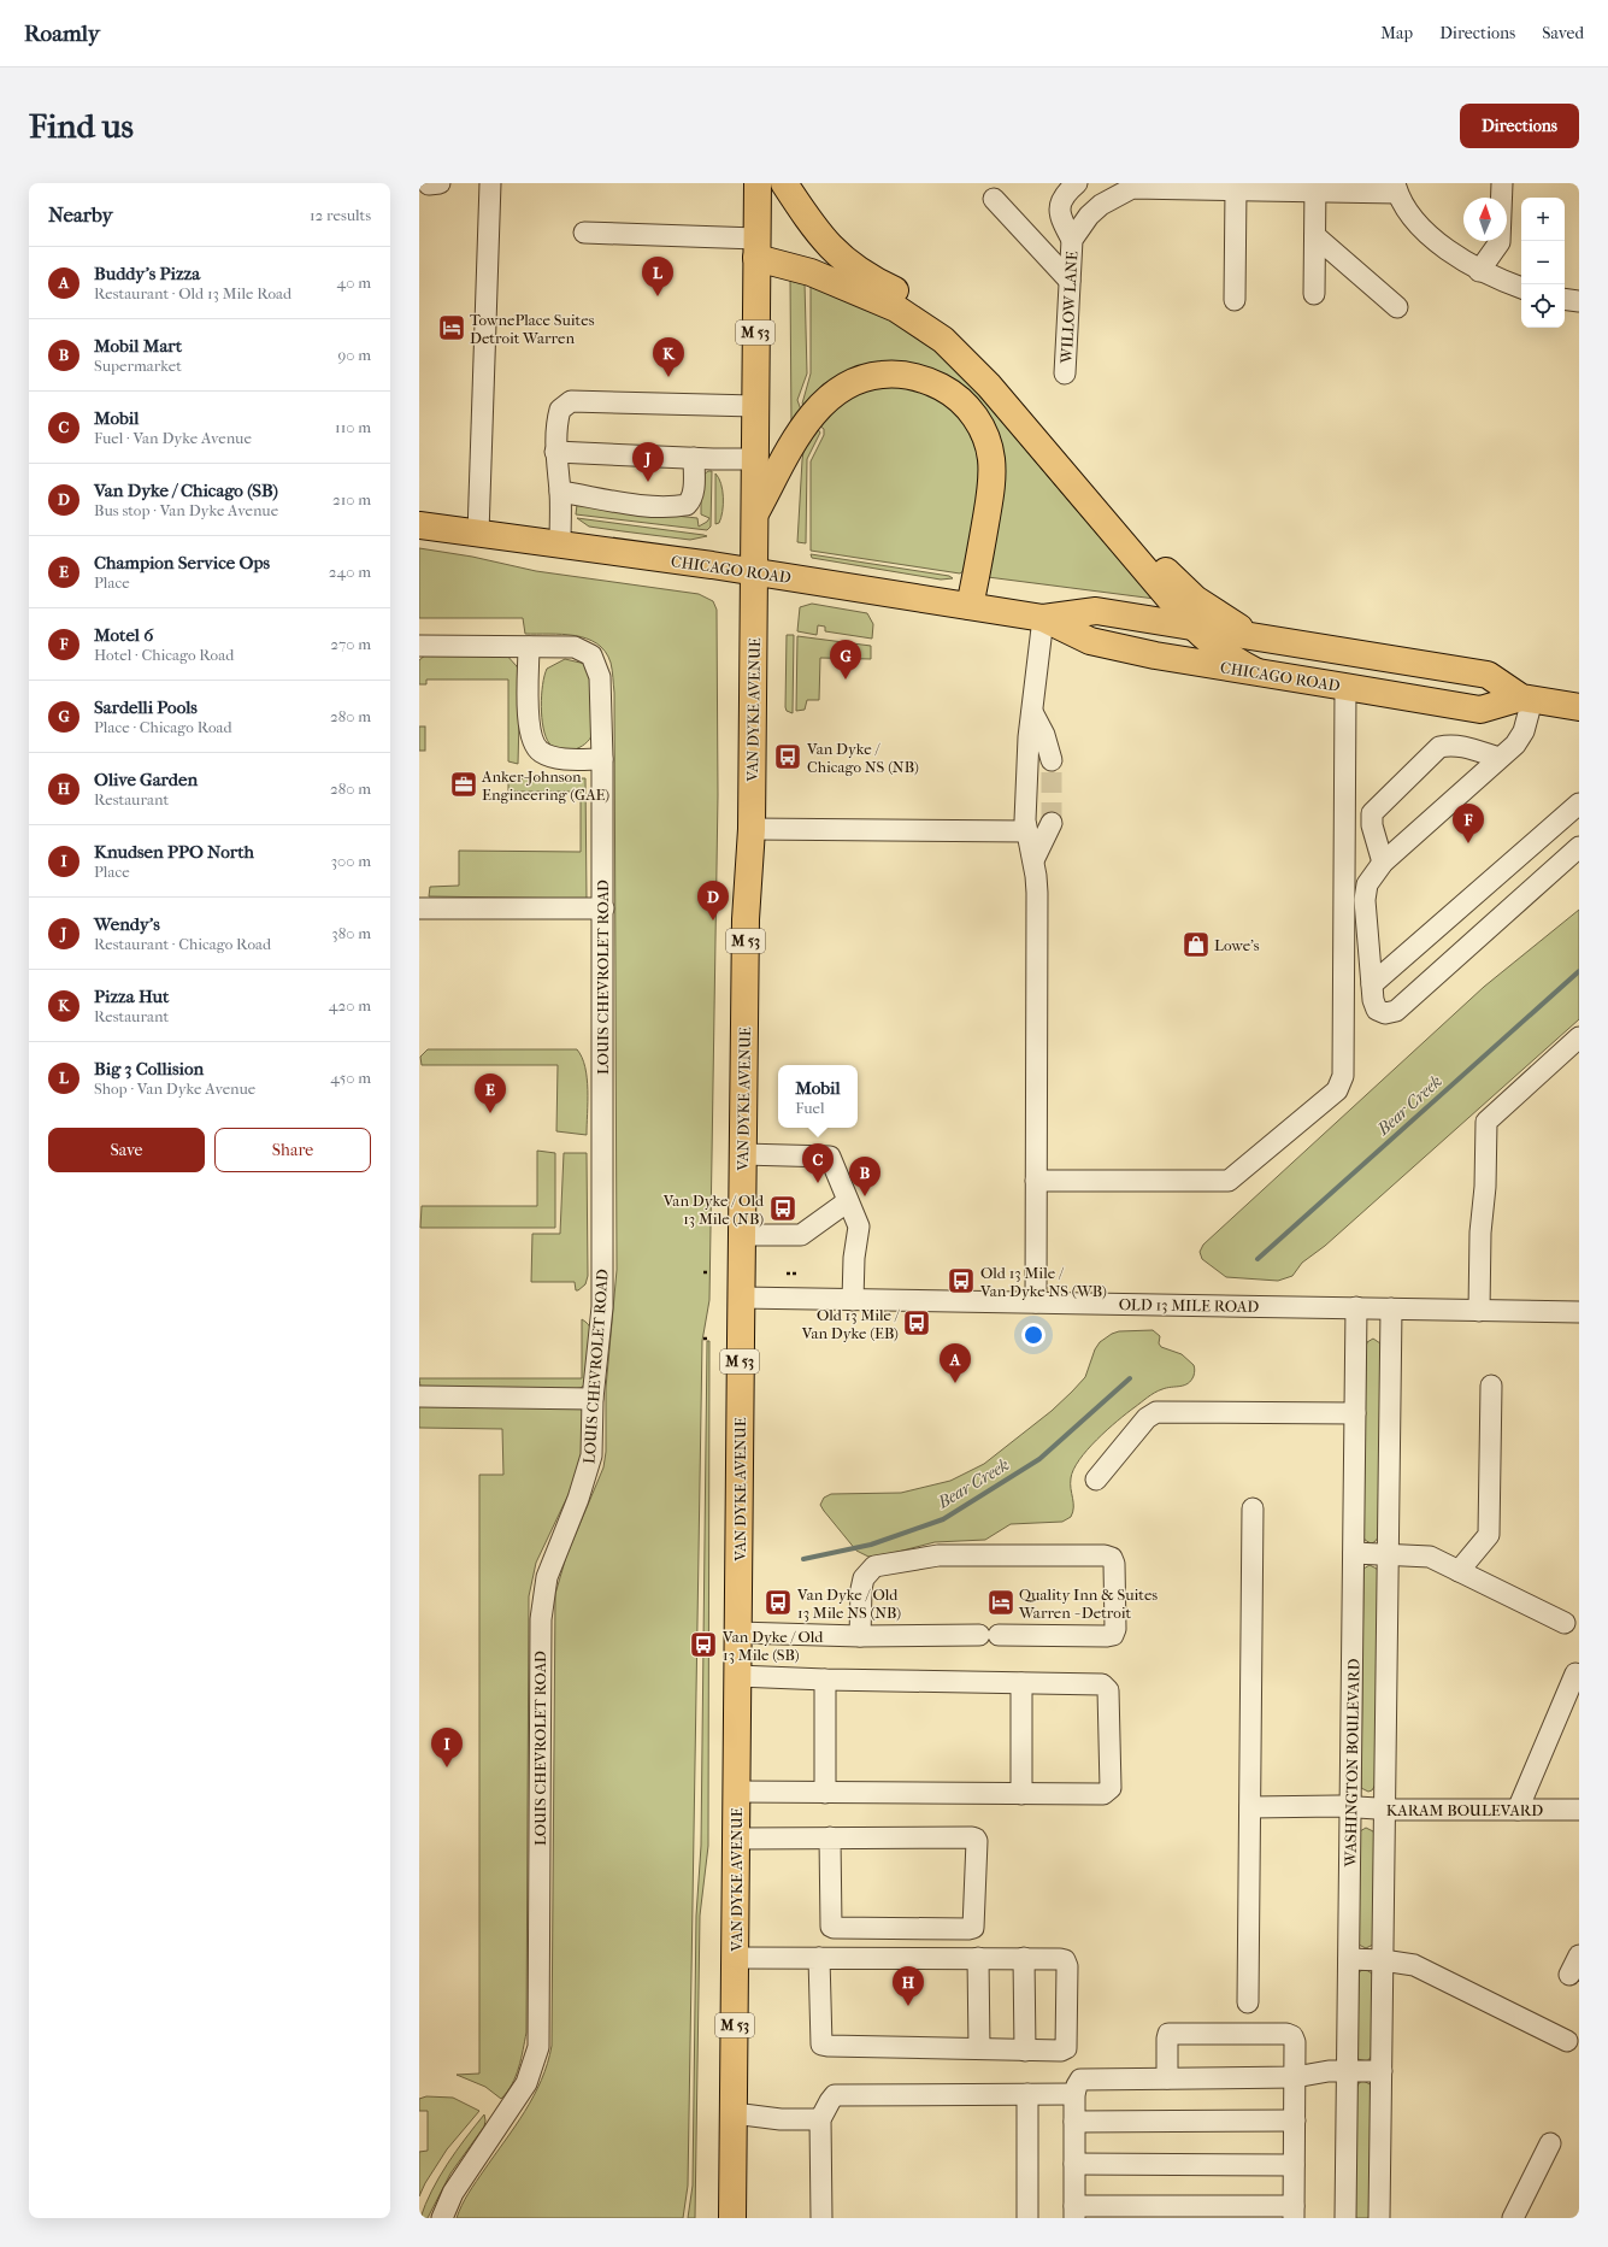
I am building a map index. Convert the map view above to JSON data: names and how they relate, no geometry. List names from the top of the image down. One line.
{"streets":{"main road":["M 53","CHICAGO ROAD","VAN DYKE AVENUE"],"street":["WILLOW LANE","LOUIS CHEVROLET ROAD","OLD 13 MILE ROAD","WASHINGTON BOULEVARD","KARAM BOULEVARD"]},"crossings":[["CHICAGO ROAD","VAN DYKE AVENUE"],["VAN DYKE AVENUE","OLD 13 MILE ROAD"],["OLD 13 MILE ROAD","WASHINGTON BOULEVARD"],["WASHINGTON BOULEVARD","KARAM BOULEVARD"]],"water":["Bear Creek"],"places":{"hotel":["TownePlace Suites Detroit Warren","Quality Inn & Suites Warren - Detroit"],"bus stop":["Van Dyke / Chicago NS (NB)","Van Dyke / Old 13 Mile (NB)","Old 13 Mile / Van Dyke NS (WB)","Old 13 Mile / Van Dyke (EB)","Van Dyke / Old 13 Mile NS (NB)","Van Dyke / Old 13 Mile (SB)"],"office":["Anker-Johnson Engineering (GAE)"],"shop":["Lowe's"]},"north":"top","page":{"header":"Roamly","nav":["Map","Directions","Saved"],"buttons":["Directions",["Save","Share"]],"title":"Find us","heading":["Nearby","12 results"],"map_buttons":["+","−"],"list":[{"mark":"A","name":"Buddy's Pizza","note":"Restaurant · Old 13 Mile Road","value":"40 m"},{"mark":"B","name":"Mobil Mart","note":"Supermarket","value":"90 m"},{"mark":"C","name":"Mobil","note":"Fuel · Van Dyke Avenue","value":"110 m"},{"mark":"D","name":"Van Dyke / Chicago (SB)","note":"Bus stop · Van Dyke Avenue","value":"210 m"},{"mark":"E","name":"Champion Service Ops","note":"Place","value":"240 m"},{"mark":"F","name":"Motel 6","note":"Hotel · Chicago Road","value":"270 m"},{"mark":"G","name":"Sardelli Pools","note":"Place · Chicago Road","value":"280 m"},{"mark":"H","name":"Olive Garden","note":"Restaurant","value":"280 m"},{"mark":"I","name":"Knudsen PPO North","note":"Place","value":"300 m"},{"mark":"J","name":"Wendy's","note":"Restaurant · Chicago Road","value":"380 m"},{"mark":"K","name":"Pizza Hut","note":"Restaurant","value":"420 m"},{"mark":"L","name":"Big 3 Collision","note":"Shop · Van Dyke Avenue","value":"450 m"}],"pins":["L","K","J","G","F","D","E","C","B","A","I","H"],"popup":["Mobil","Fuel"]}}
